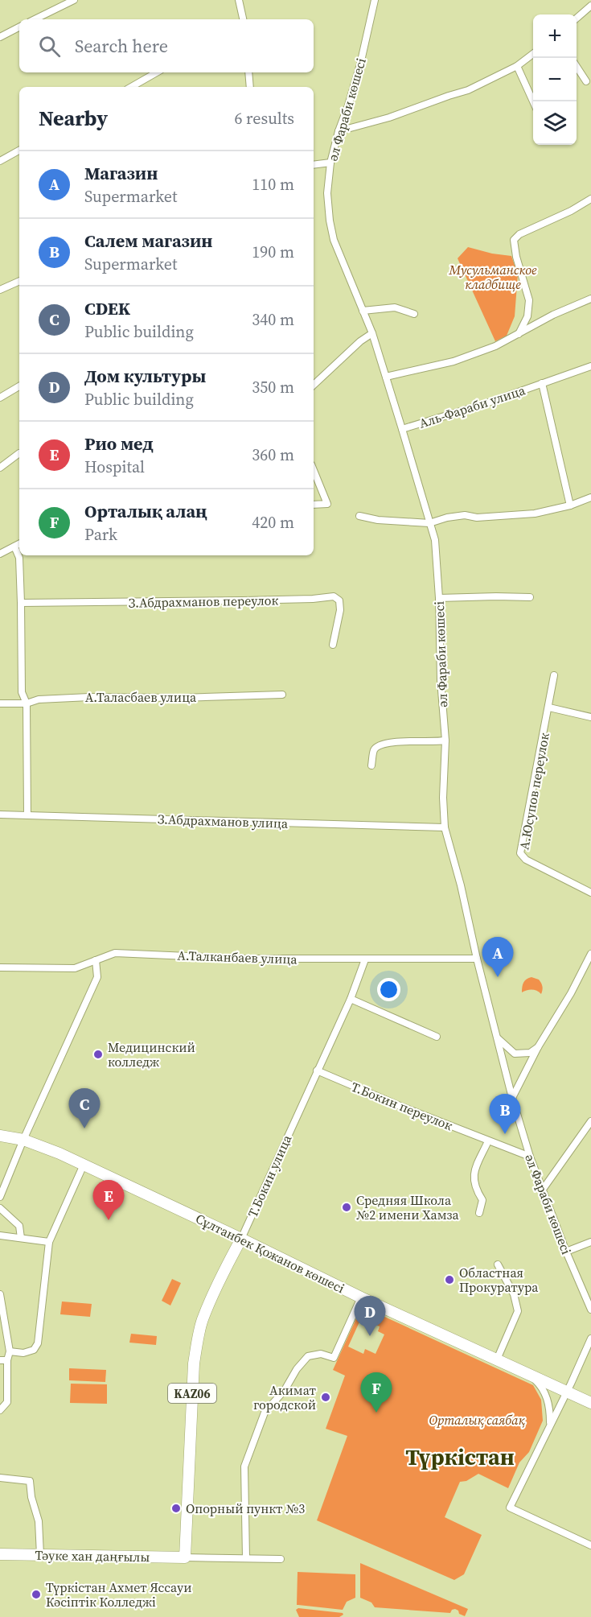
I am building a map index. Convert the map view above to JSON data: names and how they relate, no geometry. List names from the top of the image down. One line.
{"streets":{"main road":["Т.Бокин улица","Сұлтанбек Қожанов көшесі","KАZ06","Тәуке хан даңғылы"],"street":["әл Фараби көшесі","Аль-Фараби улица","З.Абдрахманов переулок","А.Таласбаев улица","А.Юсупов переулок","З.Абдрахманов улица","А.Талканбаев улица","Т.Бокин переулок"]},"crossings":[["әл Фараби көшесі","Аль-Фараби улица"],["әл Фараби көшесі","З.Абдрахманов улица"],["әл Фараби көшесі","А.Талканбаев улица"],["А.Талканбаев улица","Т.Бокин улица"],["Т.Бокин переулок","Т.Бокин улица"],["Т.Бокин улица","Сұлтанбек Қожанов көшесі"],["Т.Бокин улица","Тәуке хан даңғылы"]],"districts":["Түркістан"],"parks":["Мусульманское кладбище","Орталық саябақ"],"places":["Медицинский колледж","Средняя Школа №2 имени Хамза","Областная Прокуратура","Акимат городской","Опорный пункт №3","Түркістан Ахмет Яссауи Кәсіптік Колледжі"],"page":{"map_buttons":["+","−"],"search":"Search here","heading":["Nearby","6 results"],"list":[{"mark":"A","name":"Магазин","note":"Supermarket","value":"110 m"},{"mark":"B","name":"Салем магазин","note":"Supermarket","value":"190 m"},{"mark":"C","name":"CDEK","note":"Public building","value":"340 m"},{"mark":"D","name":"Дом культуры","note":"Public building","value":"350 m"},{"mark":"E","name":"Рио мед","note":"Hospital","value":"360 m"},{"mark":"F","name":"Орталық алаң","note":"Park","value":"420 m"}],"pins":["A","C","B","E","D","F"]}}
